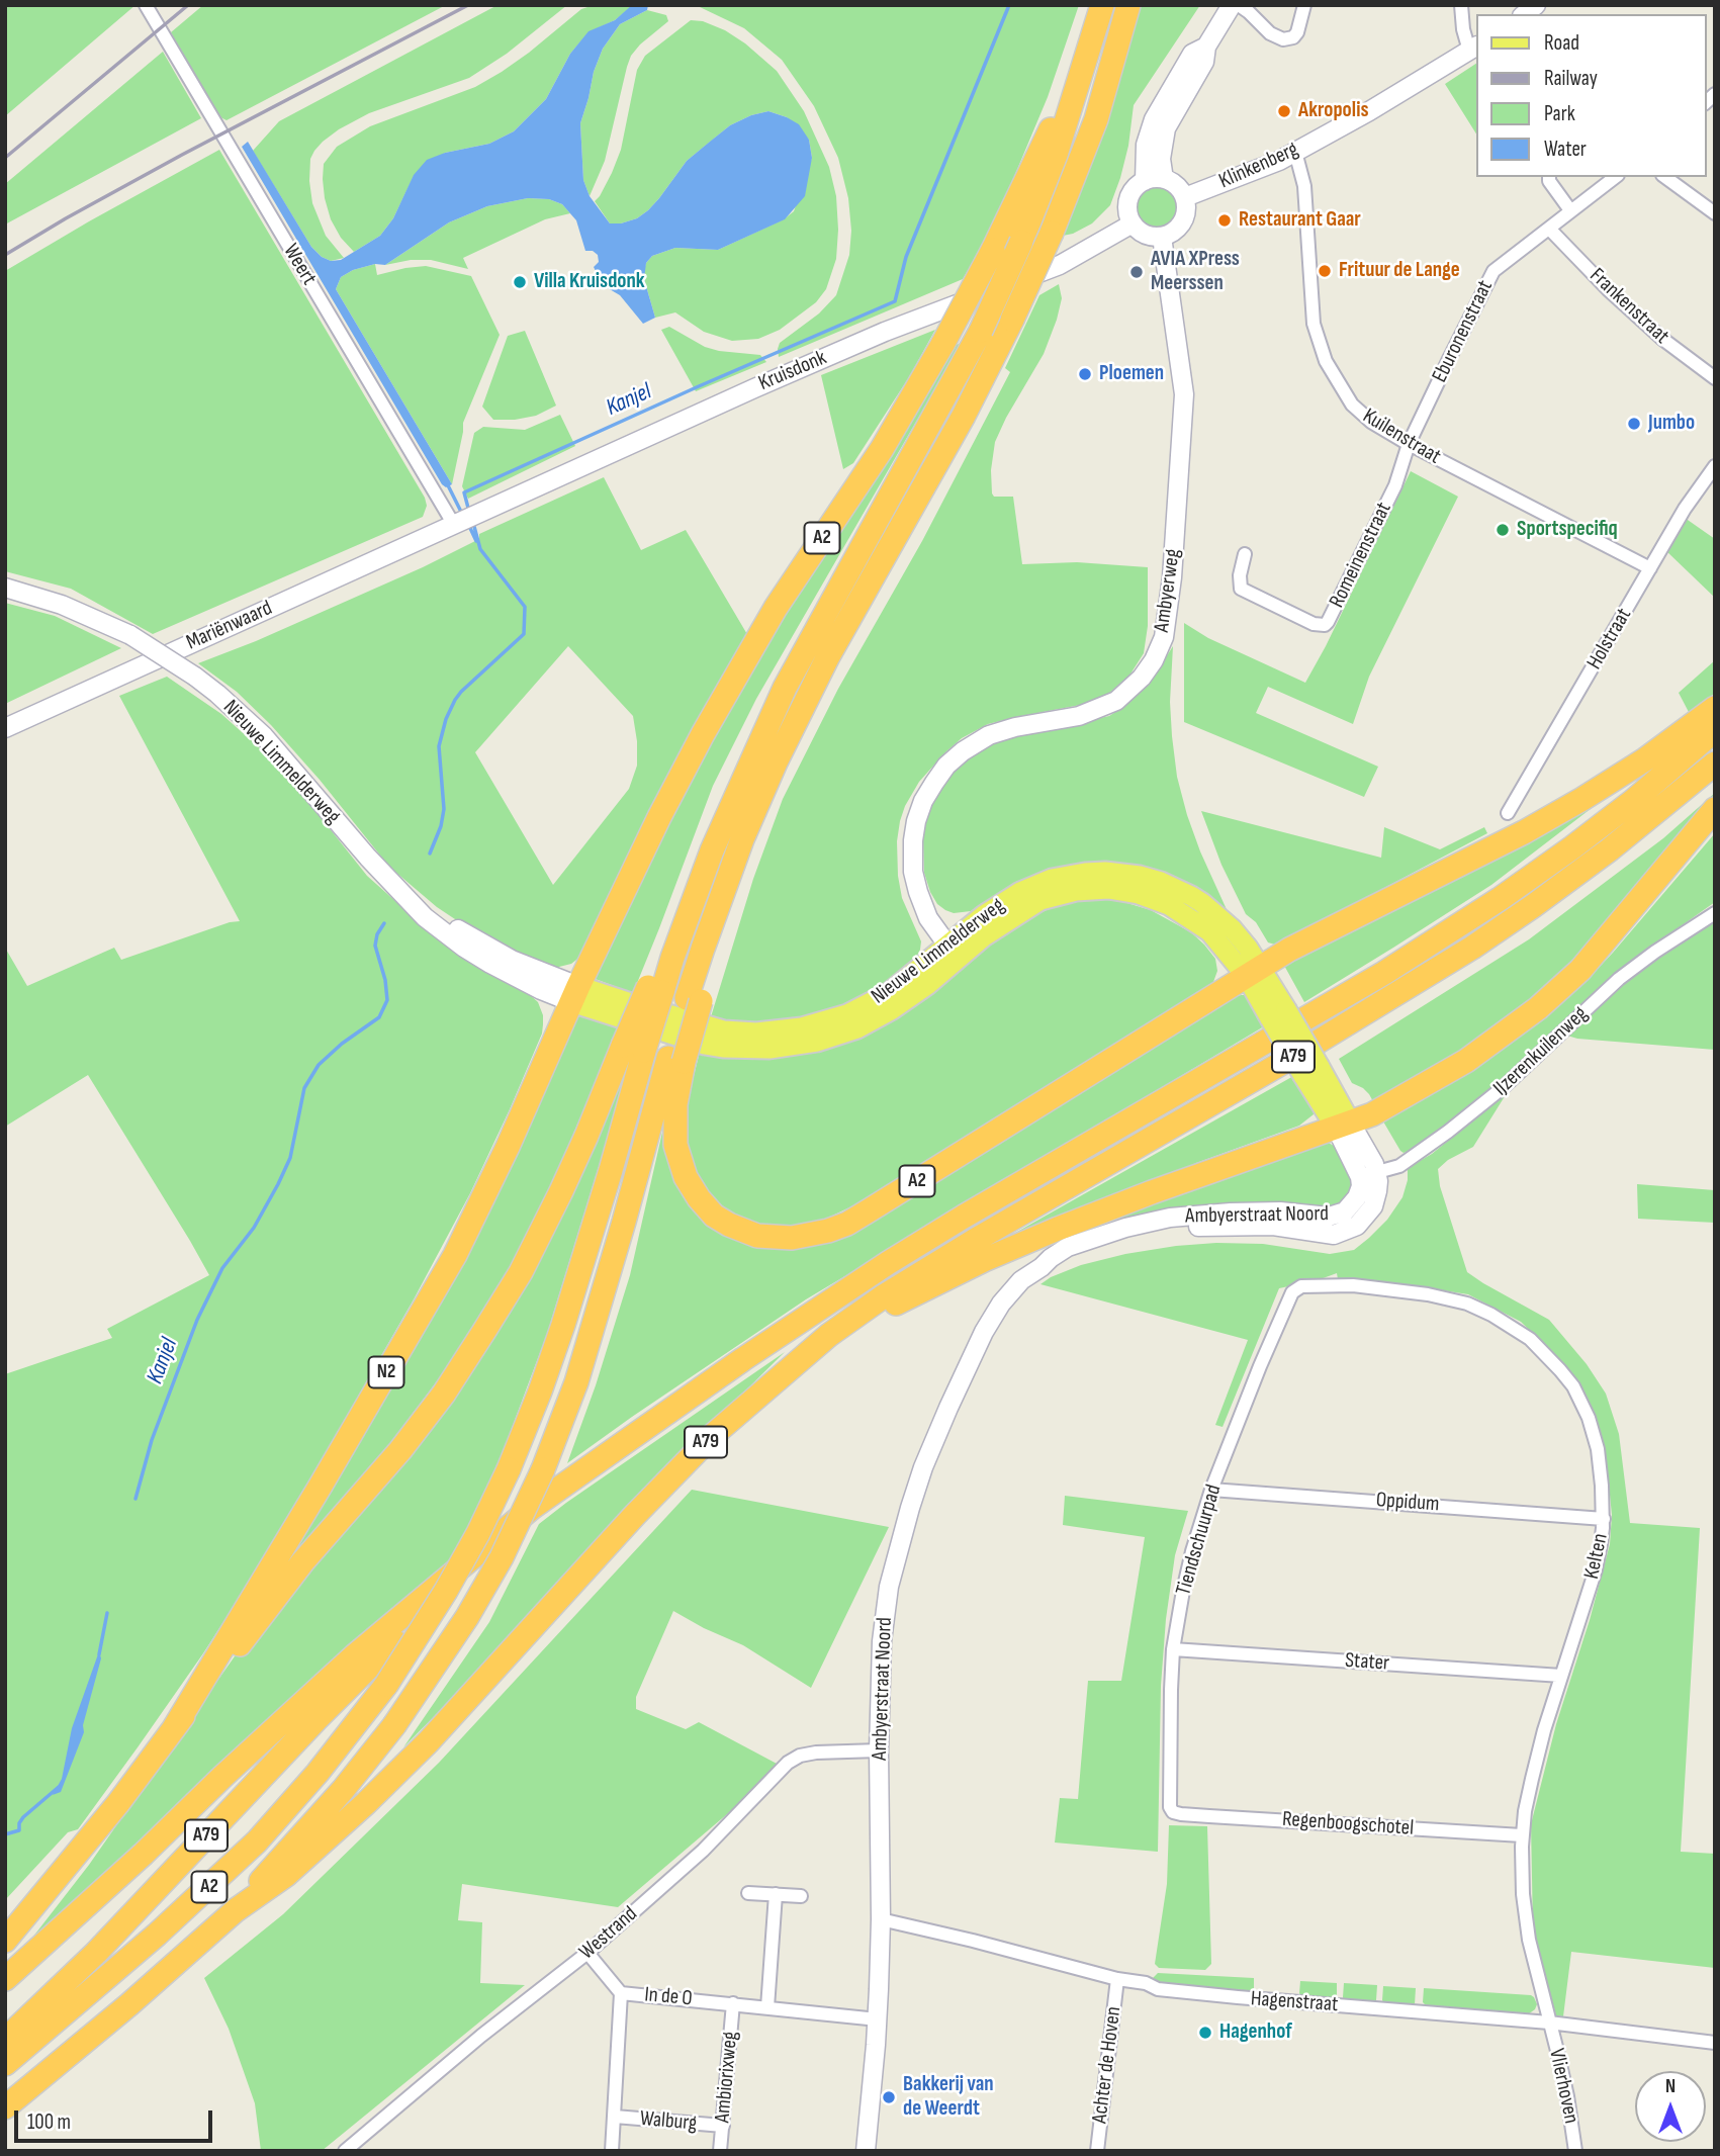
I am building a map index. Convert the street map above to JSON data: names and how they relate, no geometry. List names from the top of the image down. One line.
{"streets":{"highway":["A2","A79","N2"],"main road":["Nieuwe Limmelderweg"],"street":["Klinkenberg","Weert","Frankenstraat","Eburonenstraat","Kruisdonk","Kuilenstraat","Romeinenstraat","Ambyerweg","Mariënwaard","Holstraat","IJzerenkuilenweg","Ambyerstraat Noord","Oppidum","Tiendschuurpad","Kelten","Stater","Regenboogschotel","Westrand","In de O","Hagenstraat","Achter de Hoven","Ambiorixweg","Vlierhoven","Walburg"]},"crossings":[["Klinkenberg","Kruisdonk"],["Klinkenberg","Kuilenstraat"],["Klinkenberg","Ambyerweg"],["Weert","Kruisdonk"],["Weert","Mariënwaard"],["Frankenstraat","Eburonenstraat"],["Eburonenstraat","Kuilenstraat"],["Eburonenstraat","Romeinenstraat"],["Kruisdonk","Ambyerweg"],["Kruisdonk","Mariënwaard"],["Kuilenstraat","Romeinenstraat"],["Kuilenstraat","Holstraat"],["A2","Nieuwe Limmelderweg"],["A2","A79"],["A2","N2"],["Ambyerweg","Nieuwe Limmelderweg"],["Nieuwe Limmelderweg","A79"],["Nieuwe Limmelderweg","N2"],["IJzerenkuilenweg","Ambyerstraat Noord"],["Ambyerstraat Noord","Westrand"],["Ambyerstraat Noord","In de O"],["Ambyerstraat Noord","Hagenstraat"],["Oppidum","Tiendschuurpad"],["Oppidum","Kelten"],["Tiendschuurpad","Kelten"],["Tiendschuurpad","Stater"],["Tiendschuurpad","Regenboogschotel"],["Kelten","Stater"],["Kelten","Regenboogschotel"],["Kelten","Hagenstraat"],["Kelten","Vlierhoven"],["Westrand","In de O"],["In de O","Ambiorixweg"],["Hagenstraat","Achter de Hoven"],["Hagenstraat","Vlierhoven"],["Ambiorixweg","Walburg"]],"water":["Kanjel"],"places":["Akropolis","Restaurant Gaar","Frituur de Lange","AVIA XPress Meerssen","Villa Kruisdonk","Ploemen","Jumbo","Sportspecifiq","Hagenhof","Bakkerij van de Weerdt"],"legend":["Road","Railway","Park","Water"],"scale_bar":"100 m","north":"top"}
